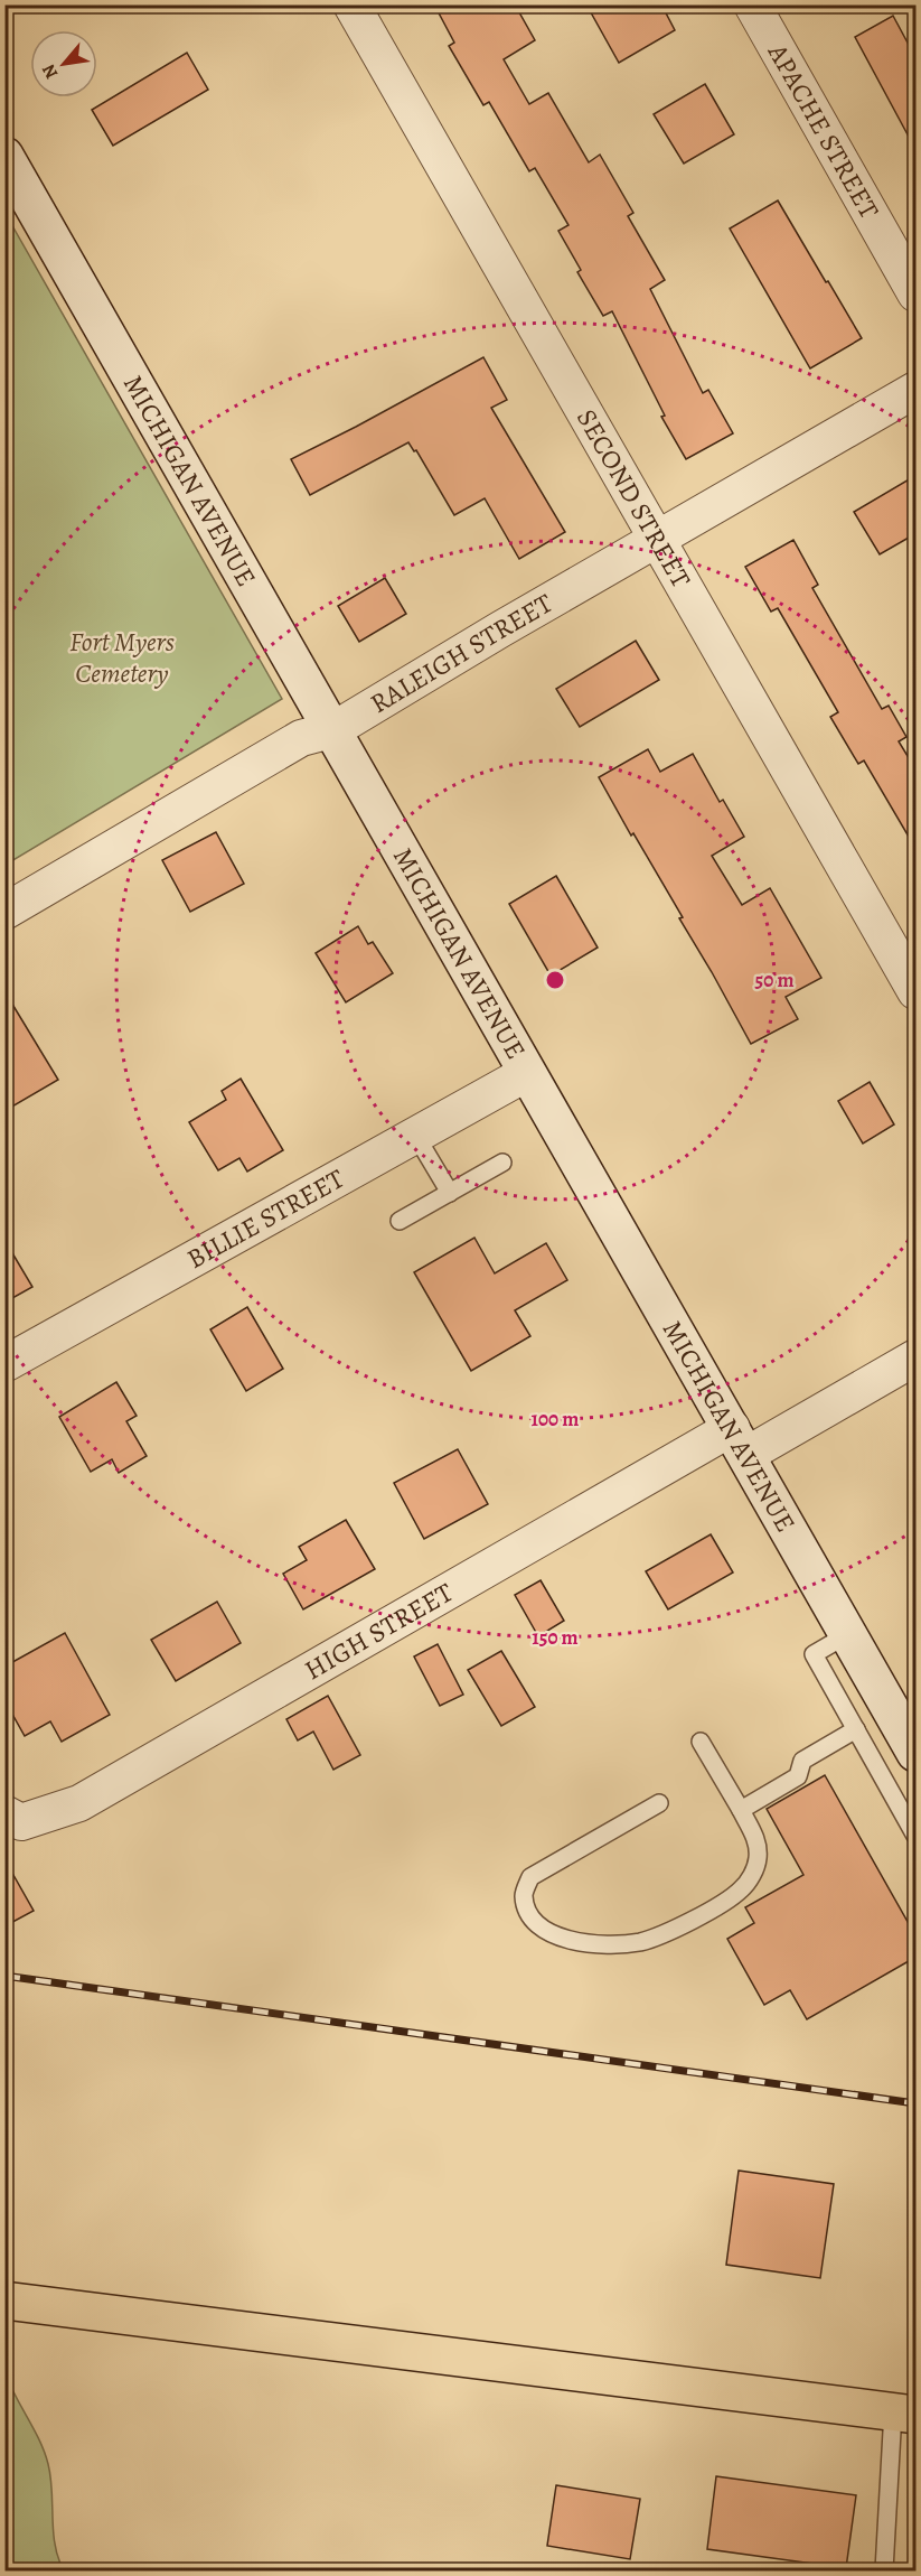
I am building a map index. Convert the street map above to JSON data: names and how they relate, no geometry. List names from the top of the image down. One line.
{"streets":{"street":["APACHE STREET","MICHIGAN AVENUE","SECOND STREET","RALEIGH STREET","BILLIE STREET","HIGH STREET"]},"crossings":[["MICHIGAN AVENUE","RALEIGH STREET"],["MICHIGAN AVENUE","BILLIE STREET"],["MICHIGAN AVENUE","HIGH STREET"],["SECOND STREET","RALEIGH STREET"]],"parks":["Fort Myers Cemetery"],"north":"bottom left","rings":["50 m","100 m","150 m"]}
